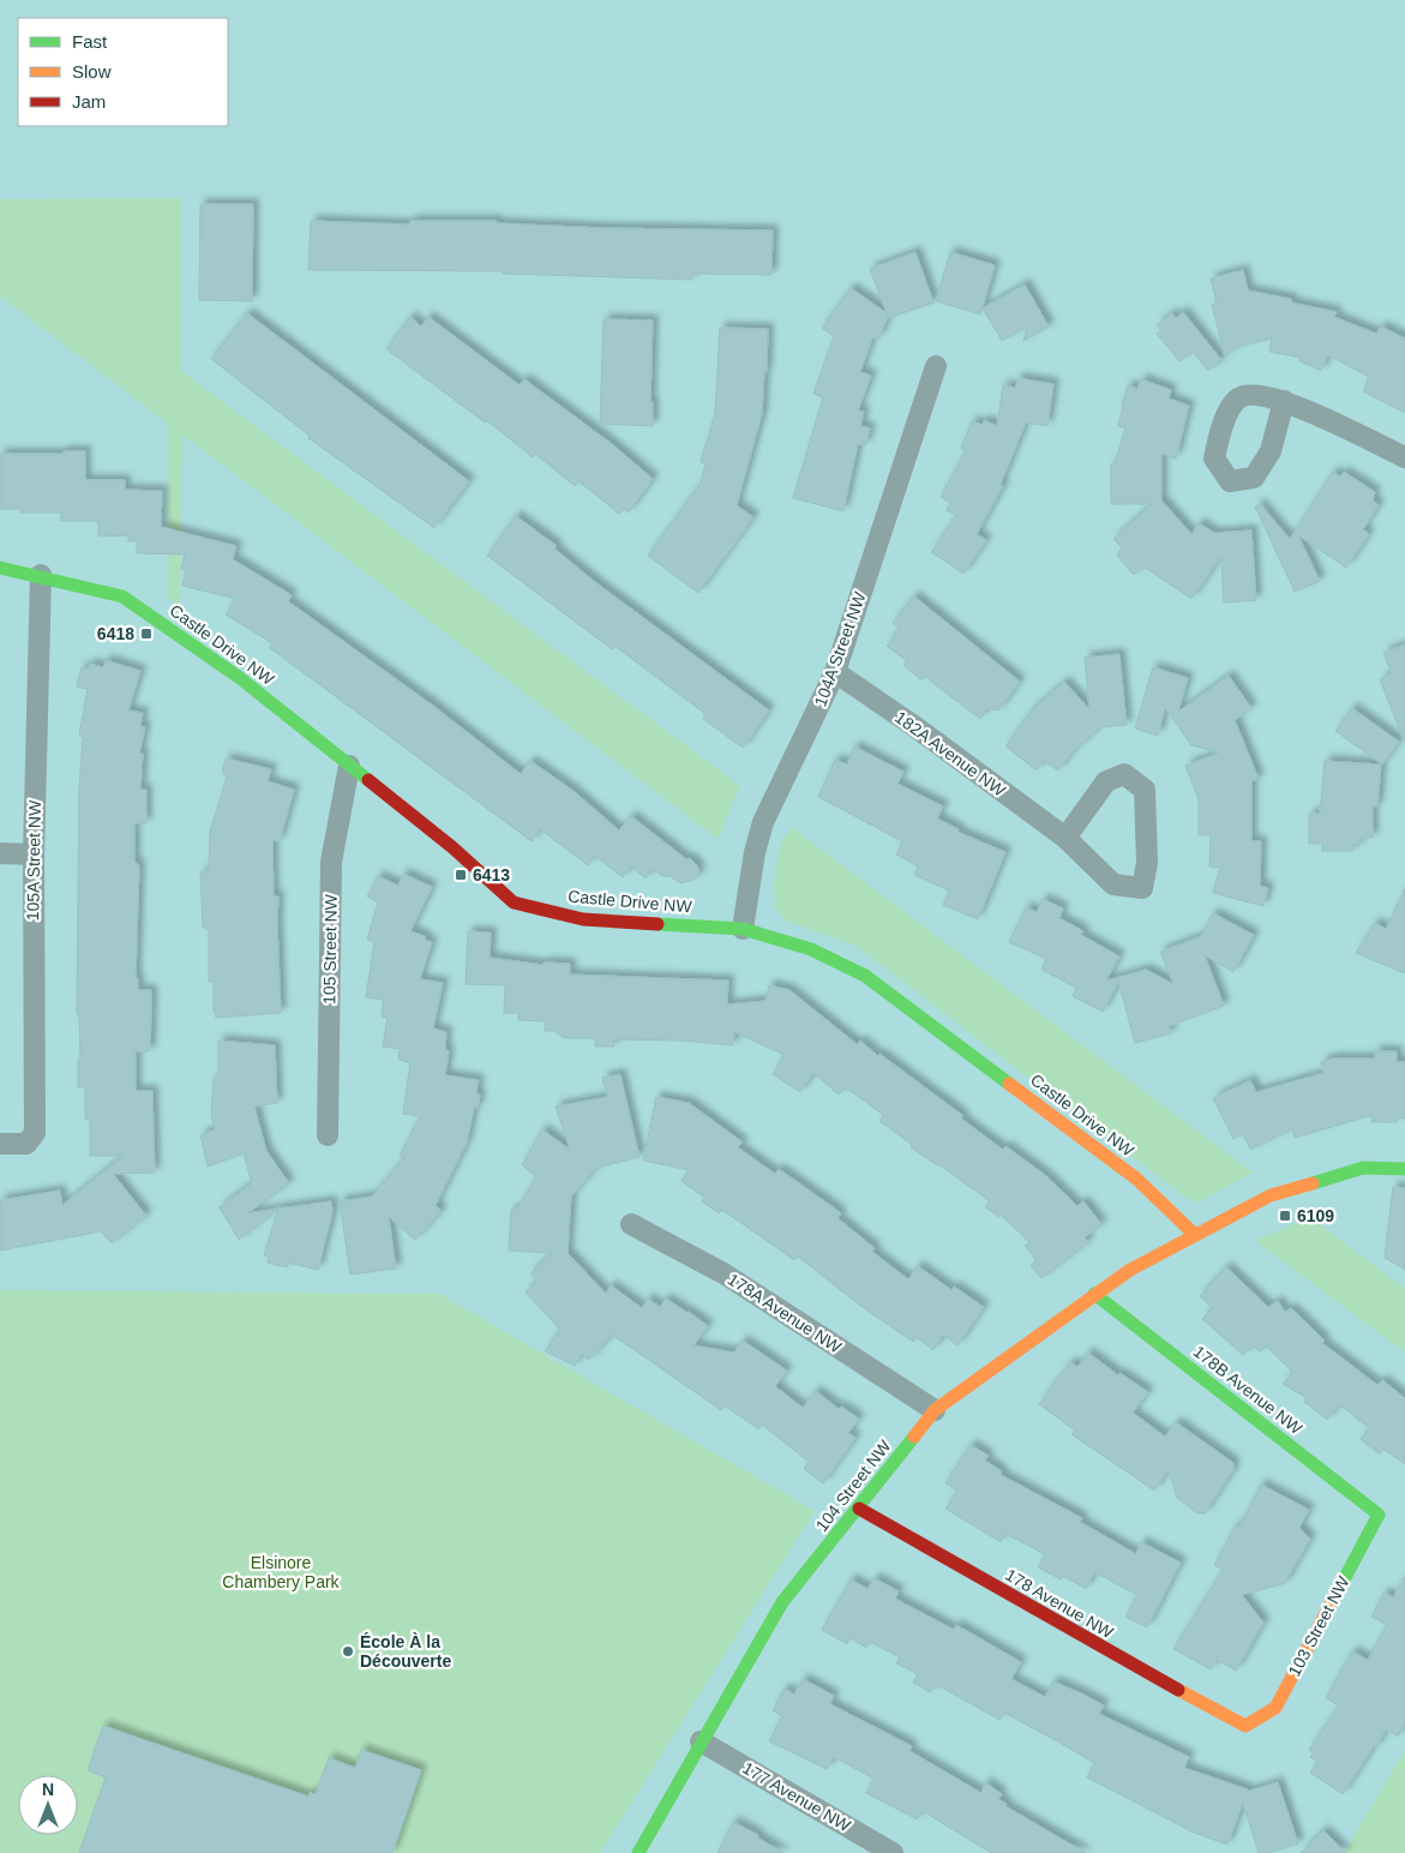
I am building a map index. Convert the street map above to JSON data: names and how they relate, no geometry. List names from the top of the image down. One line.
{"streets":{"street":["Castle Drive NW","104A Street NW","182A Avenue NW","105A Street NW","105 Street NW","178A Avenue NW","178B Avenue NW","104 Street NW","178 Avenue NW","103 Street NW","177 Avenue NW"]},"crossings":[["Castle Drive NW","104A Street NW"],["Castle Drive NW","105A Street NW"],["Castle Drive NW","105 Street NW"],["Castle Drive NW","104 Street NW"],["104A Street NW","182A Avenue NW"],["178A Avenue NW","104 Street NW"],["178B Avenue NW","104 Street NW"],["178B Avenue NW","103 Street NW"],["104 Street NW","178 Avenue NW"],["104 Street NW","177 Avenue NW"],["178 Avenue NW","103 Street NW"]],"parks":["Elsinore Chambery Park"],"places":{"transit":["6418","6413","6109"],"other":["École À la Découverte"]},"legend":["Fast","Slow","Jam"],"north":"top"}
